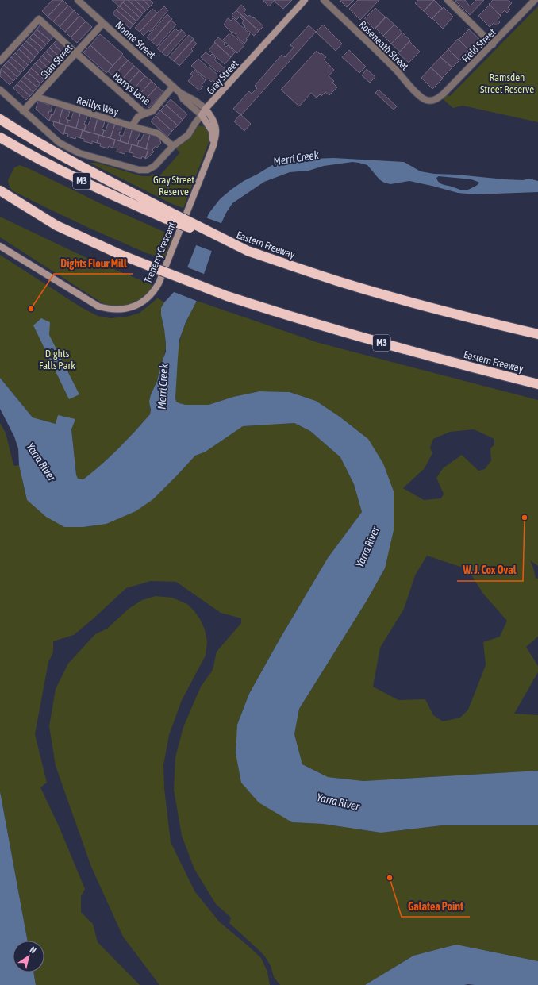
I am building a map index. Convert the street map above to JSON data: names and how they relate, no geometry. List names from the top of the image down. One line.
{"streets":{"highway":["M3","Eastern Freeway"],"street":["Noone Street","Roseneath Street","Field Street","Stan Street","Gray Street","Harrys Lane","Reillys Way","Trenerry Crescent"]},"crossings":[["Noone Street","Stan Street"],["Noone Street","Gray Street"],["Noone Street","Harrys Lane"],["Noone Street","Trenerry Crescent"],["Roseneath Street","Field Street"],["Stan Street","Gray Street"],["Stan Street","Harrys Lane"],["Stan Street","Reillys Way"],["Gray Street","Reillys Way"],["Gray Street","Trenerry Crescent"]],"water":["Merri Creek","Yarra River"],"parks":["Ramsden Street Reserve","Gray Street Reserve","Dights Falls Park"],"places":["Dights Flour Mill","W. J. Cox Oval","Galatea Point"],"north":"top right"}
